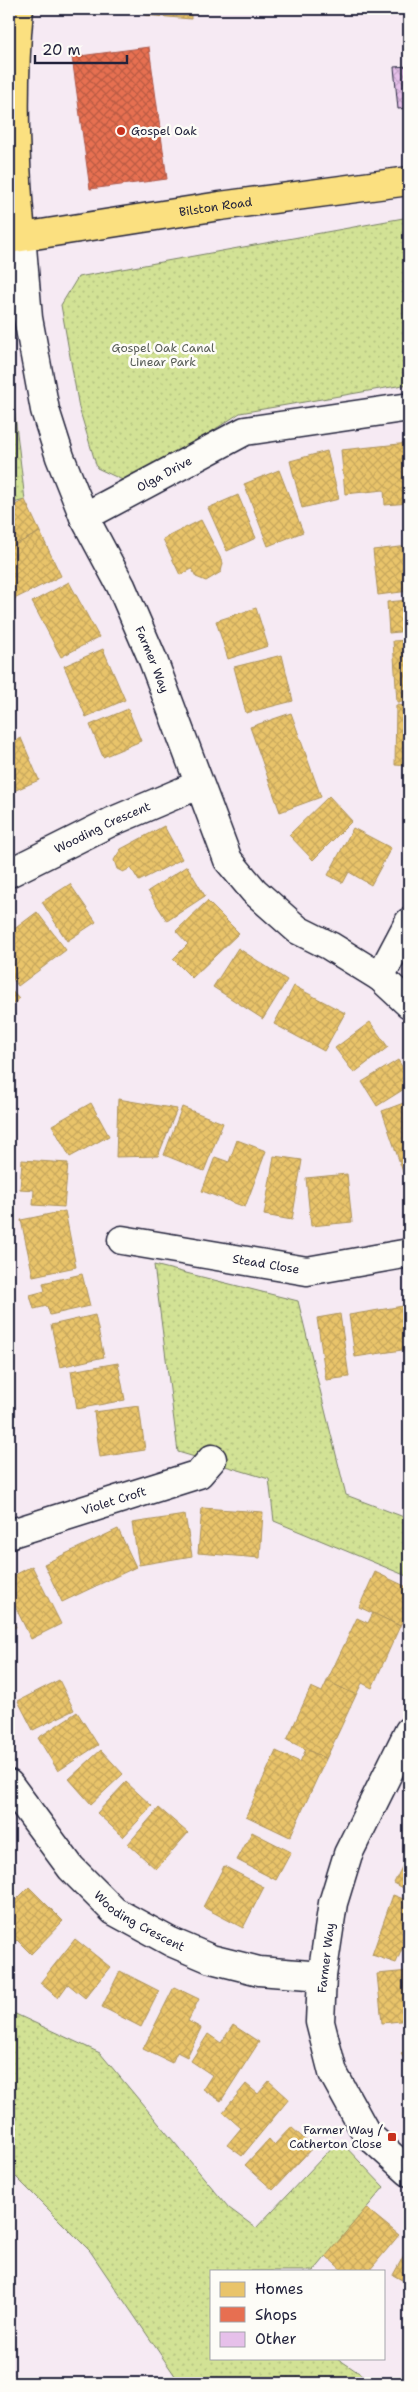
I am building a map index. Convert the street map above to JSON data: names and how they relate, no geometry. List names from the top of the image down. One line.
{"streets":{"main road":["Bilston Road"],"street":["Olga Drive","Farmer Way","Wooding Crescent","Stead Close","Violet Croft"]},"crossings":[["Bilston Road","Farmer Way"],["Olga Drive","Farmer Way"],["Farmer Way","Wooding Crescent"]],"parks":["Gospel Oak Canal Linear Park"],"places":{"other":["Gospel Oak"],"transit":["Farmer Way / Catherton Close"]},"legend":["Homes","Shops","Other"],"scale_bar":"20 m"}
